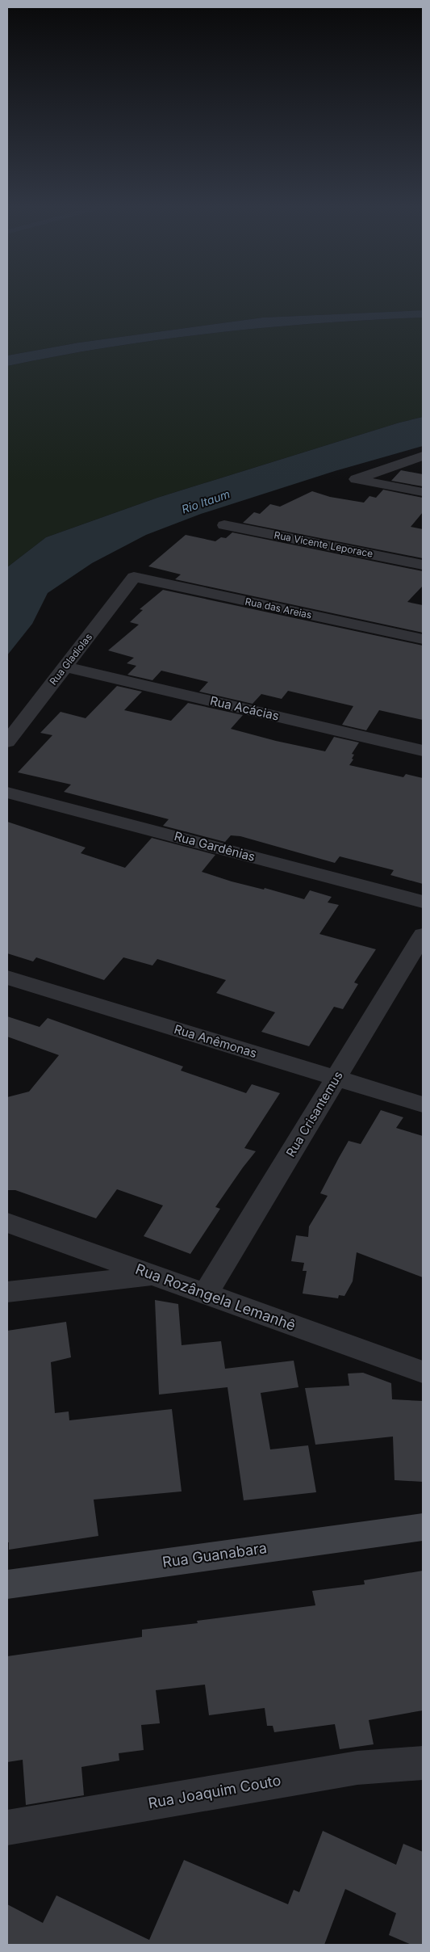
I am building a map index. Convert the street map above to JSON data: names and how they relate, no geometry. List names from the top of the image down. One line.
{"streets":{"main road":["Rua Guanabara"],"street":["Rua Vicente Leporace","Rua das Areias","Rua Gladiolas","Rua Acácias","Rua Gardênias","Rua Anêmonas","Rua Crisantemus","Rua Rozângela Lemanhê","Rua Joaquim Couto"]},"crossings":[["Rua das Areias","Rua Gladiolas"],["Rua Gladiolas","Rua Acácias"],["Rua Anêmonas","Rua Crisantemus"],["Rua Crisantemus","Rua Rozângela Lemanhê"]],"water":["Rio Itaum"]}
